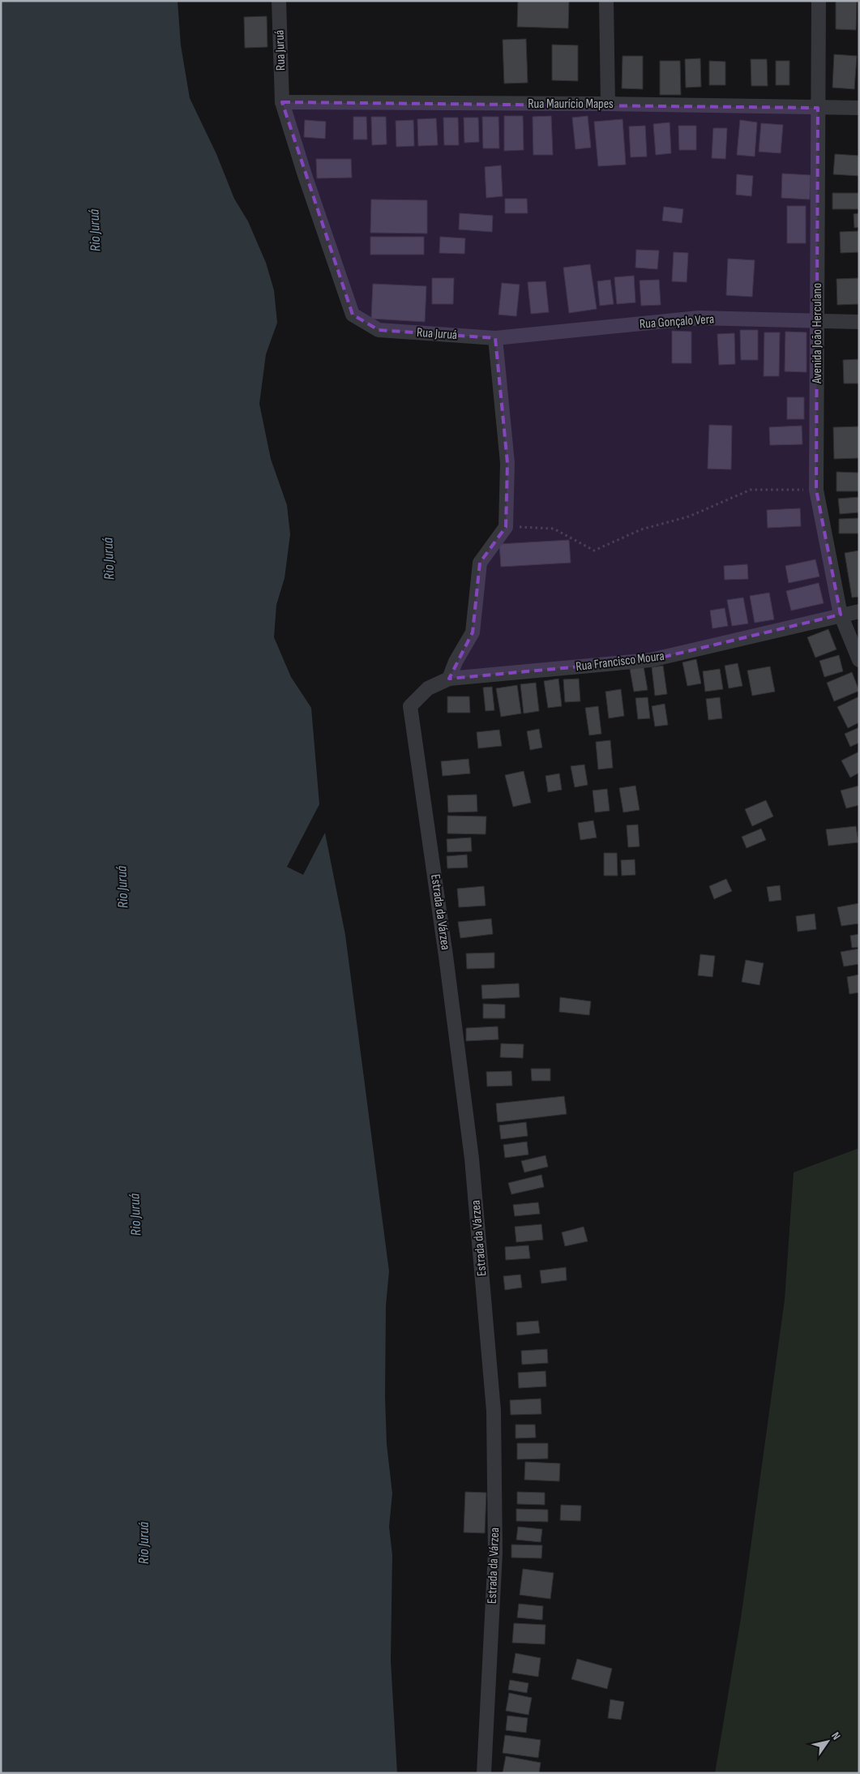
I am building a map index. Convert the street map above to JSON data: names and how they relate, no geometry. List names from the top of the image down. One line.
{"streets":{"street":["Rua Juruá","Rua Maurício Mapes","Rua Gonçalo Vera","Avenida João Herculano","Rua Francisco Moura","Estrada da Várzea"]},"crossings":[["Rua Juruá","Rua Maurício Mapes"],["Rua Juruá","Rua Gonçalo Vera"],["Rua Maurício Mapes","Avenida João Herculano"],["Rua Gonçalo Vera","Avenida João Herculano"],["Avenida João Herculano","Rua Francisco Moura"],["Rua Francisco Moura","Estrada da Várzea"]],"water":["Rio Juruá"],"north":"top right"}
